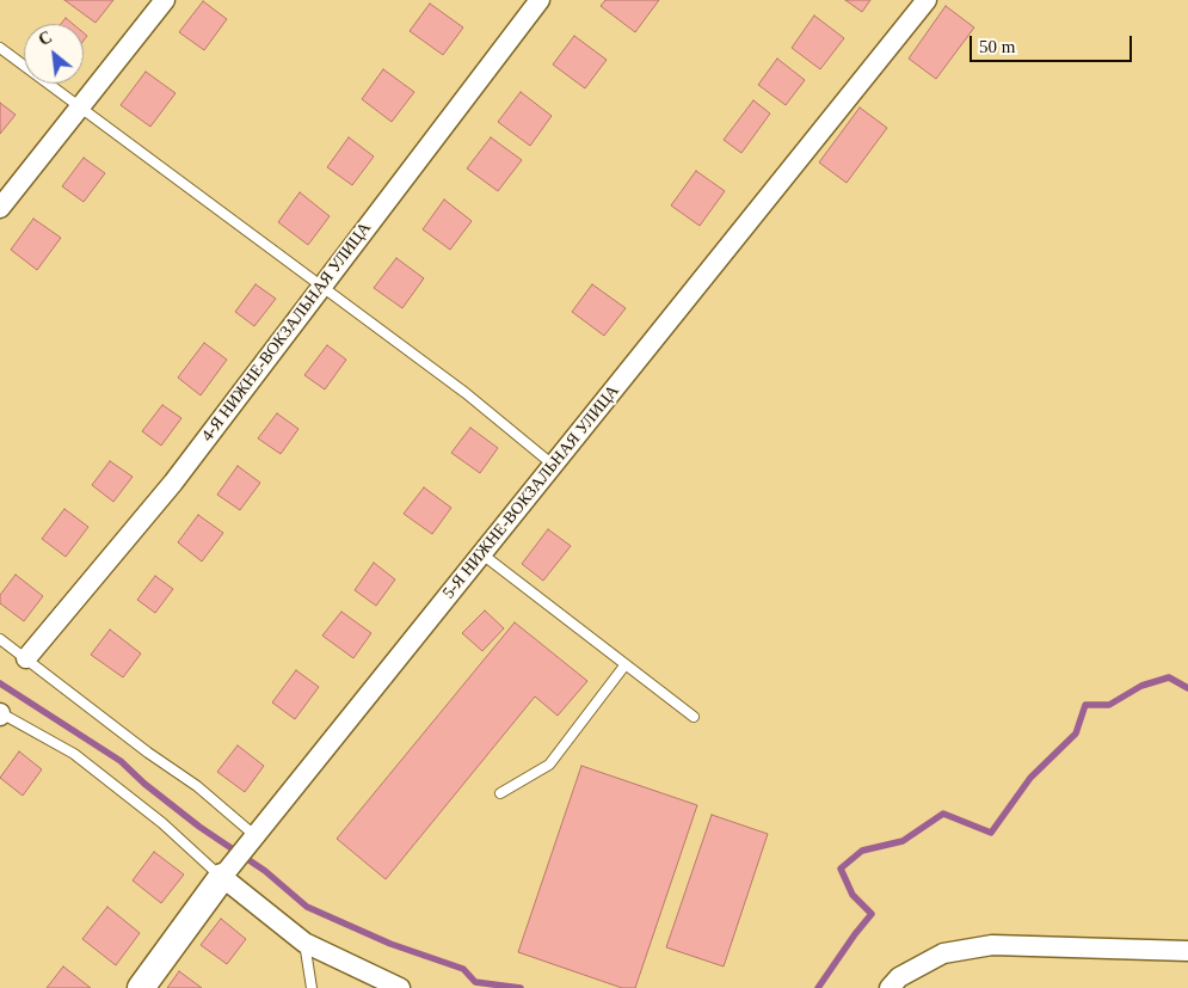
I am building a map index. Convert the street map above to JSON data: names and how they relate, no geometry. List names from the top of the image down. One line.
{"streets":{"street":["4-Я НИЖНЕ-ВОКЗАЛЬНАЯ УЛИЦА","5-Я НИЖНЕ-ВОКЗАЛЬНАЯ УЛИЦА"]},"scale_bar":"50 m","north":"top left"}
